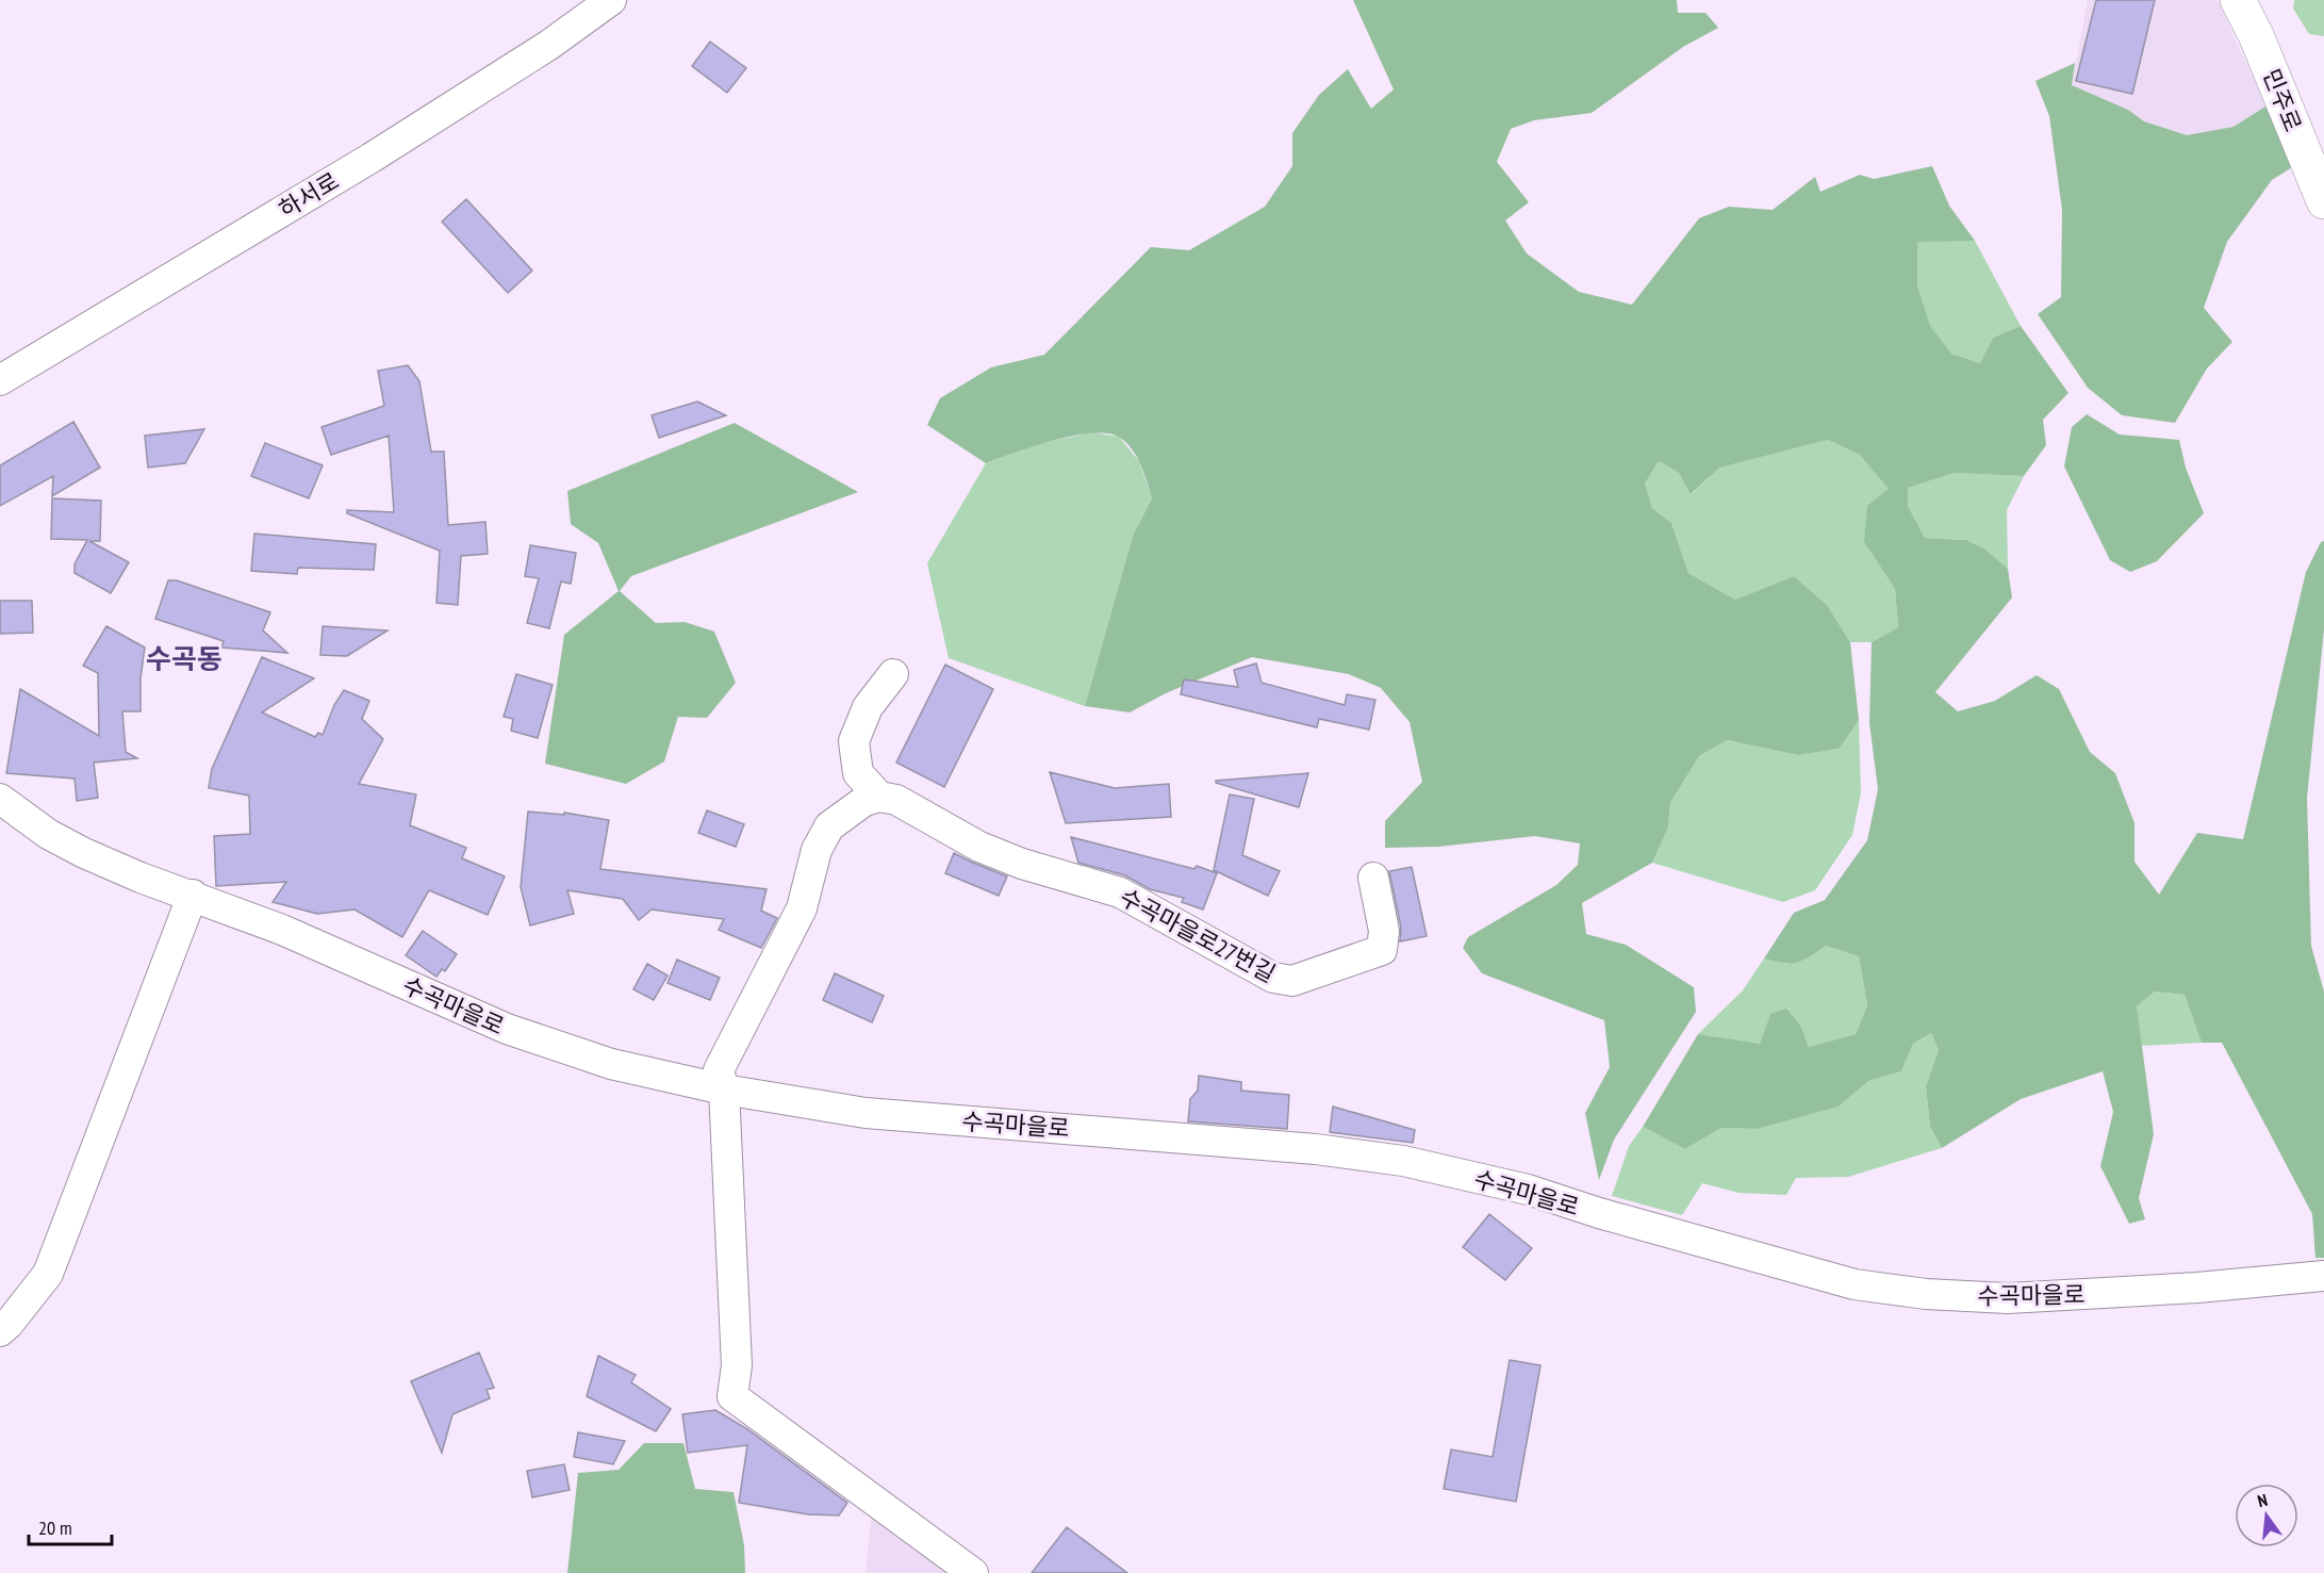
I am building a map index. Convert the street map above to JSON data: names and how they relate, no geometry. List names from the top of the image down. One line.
{"streets":{"main road":["민주로"],"street":["하서로","수곡마을로27번길","수곡마을로"]},"districts":["수곡동"],"scale_bar":"20 m","north":"top"}
